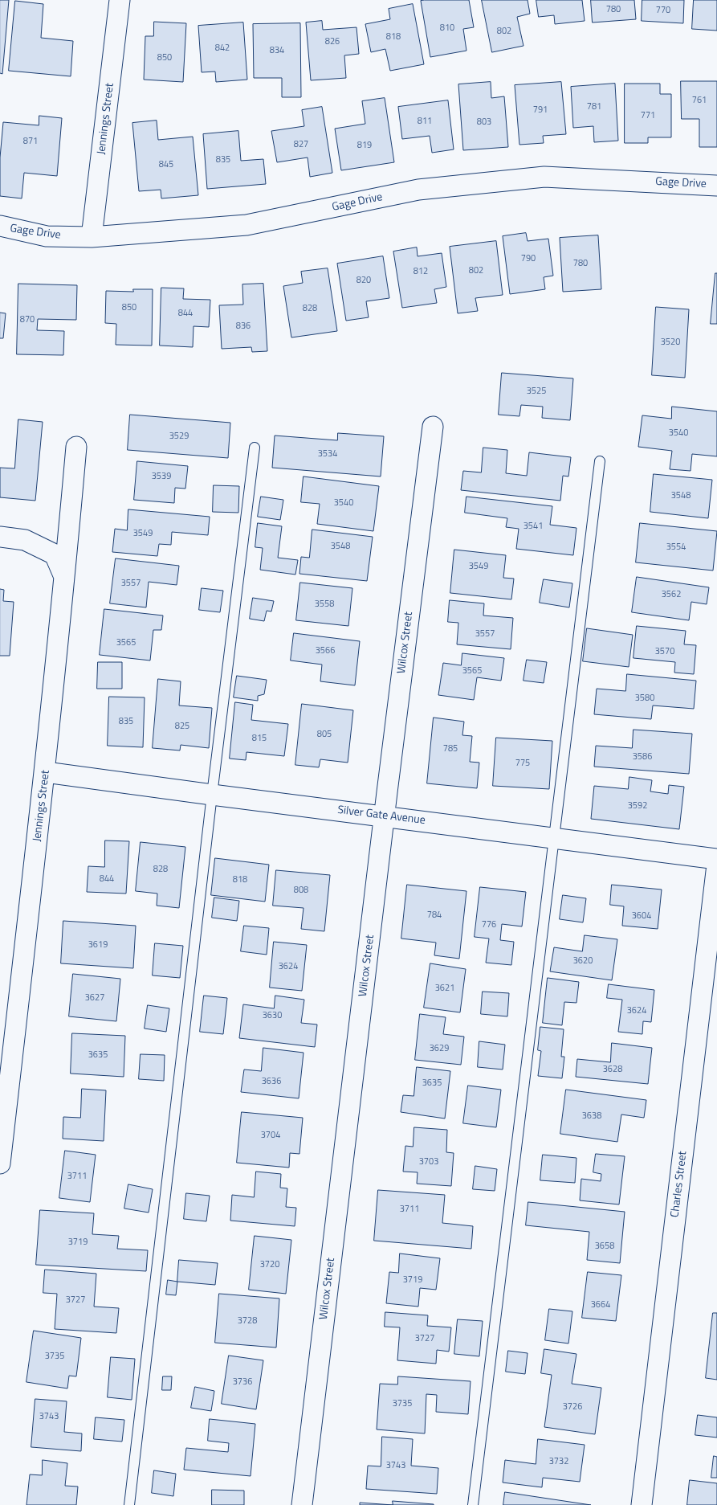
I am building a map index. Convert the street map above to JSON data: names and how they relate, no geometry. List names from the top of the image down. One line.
{"streets":{"street":["Jennings Street","Gage Drive","Wilcox Street","Silver Gate Avenue","Charles Street"]},"crossings":[["Jennings Street","Gage Drive"],["Jennings Street","Silver Gate Avenue"],["Wilcox Street","Silver Gate Avenue"]],"house_numbers":["780","770","810","802","818","826","842","834","850","761","781","791","771","811","803","871","827","819","835","845","790","780","802","812","820","850","828","844","870","836","3520","3525","3540","3529","3534","3539","3548","3540","3541","3549","3548","3554","3549","3557","3562","3558","3557","3565","3566","3570","3565","3580","835","825","805","815","785","3586","775","3592","828","844","818","808","784","3604","776","3619","3620","3624","3621","3627","3624","3630","3629","3635","3628","3636","3635","3638","3704","3703","3711","3711","3719","3658","3720","3719","3727","3664","3728","3727","3735","3736","3735","3726","3743","3732","3743"]}
